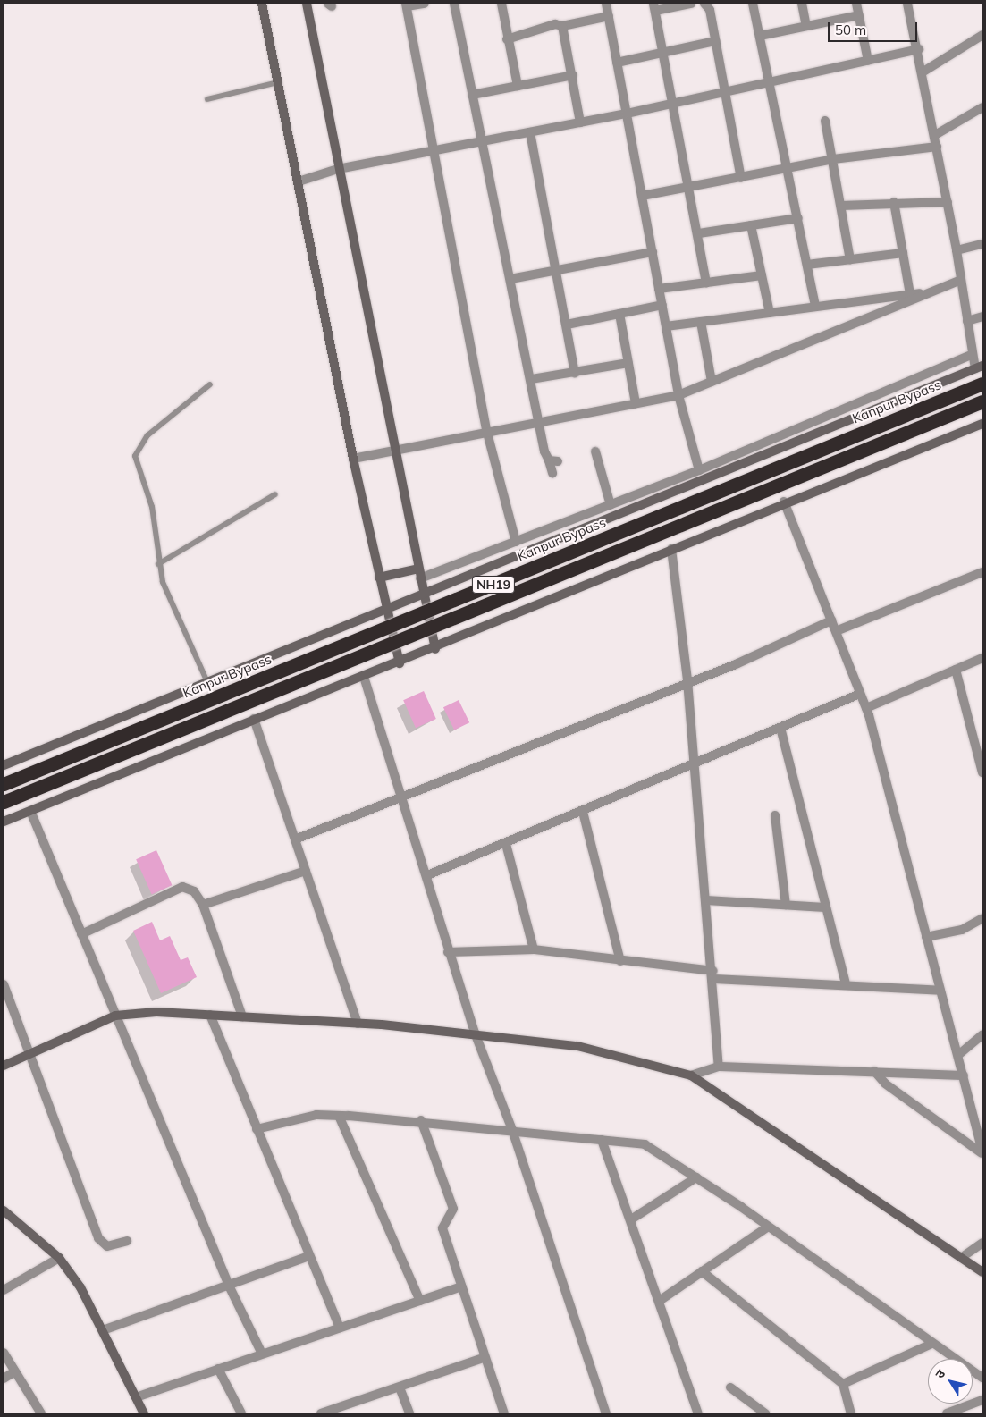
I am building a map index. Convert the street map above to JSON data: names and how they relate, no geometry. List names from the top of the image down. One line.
{"streets":{"highway":["Kanpur Bypass","NH19"]},"scale_bar":"50 m","north":"top left"}
